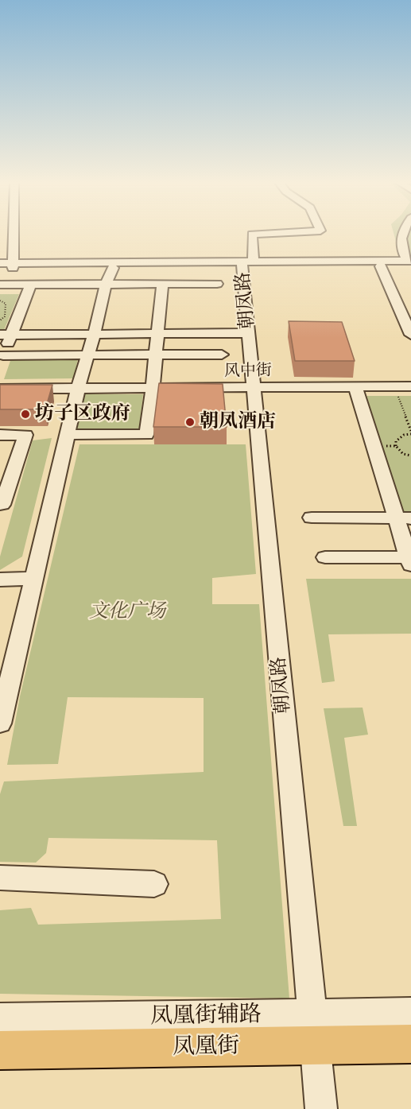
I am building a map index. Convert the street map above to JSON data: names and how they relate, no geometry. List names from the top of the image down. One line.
{"streets":{"main road":["凤凰街"],"street":["朝凤路","风中街","凤凰街辅路"]},"crossings":[["朝凤路","风中街"],["朝凤路","凤凰街辅路"],["朝凤路","凤凰街"],["凤凰街辅路","凤凰街"]],"parks":["文化广场"],"places":["坊子区政府","朝凤酒店"]}
